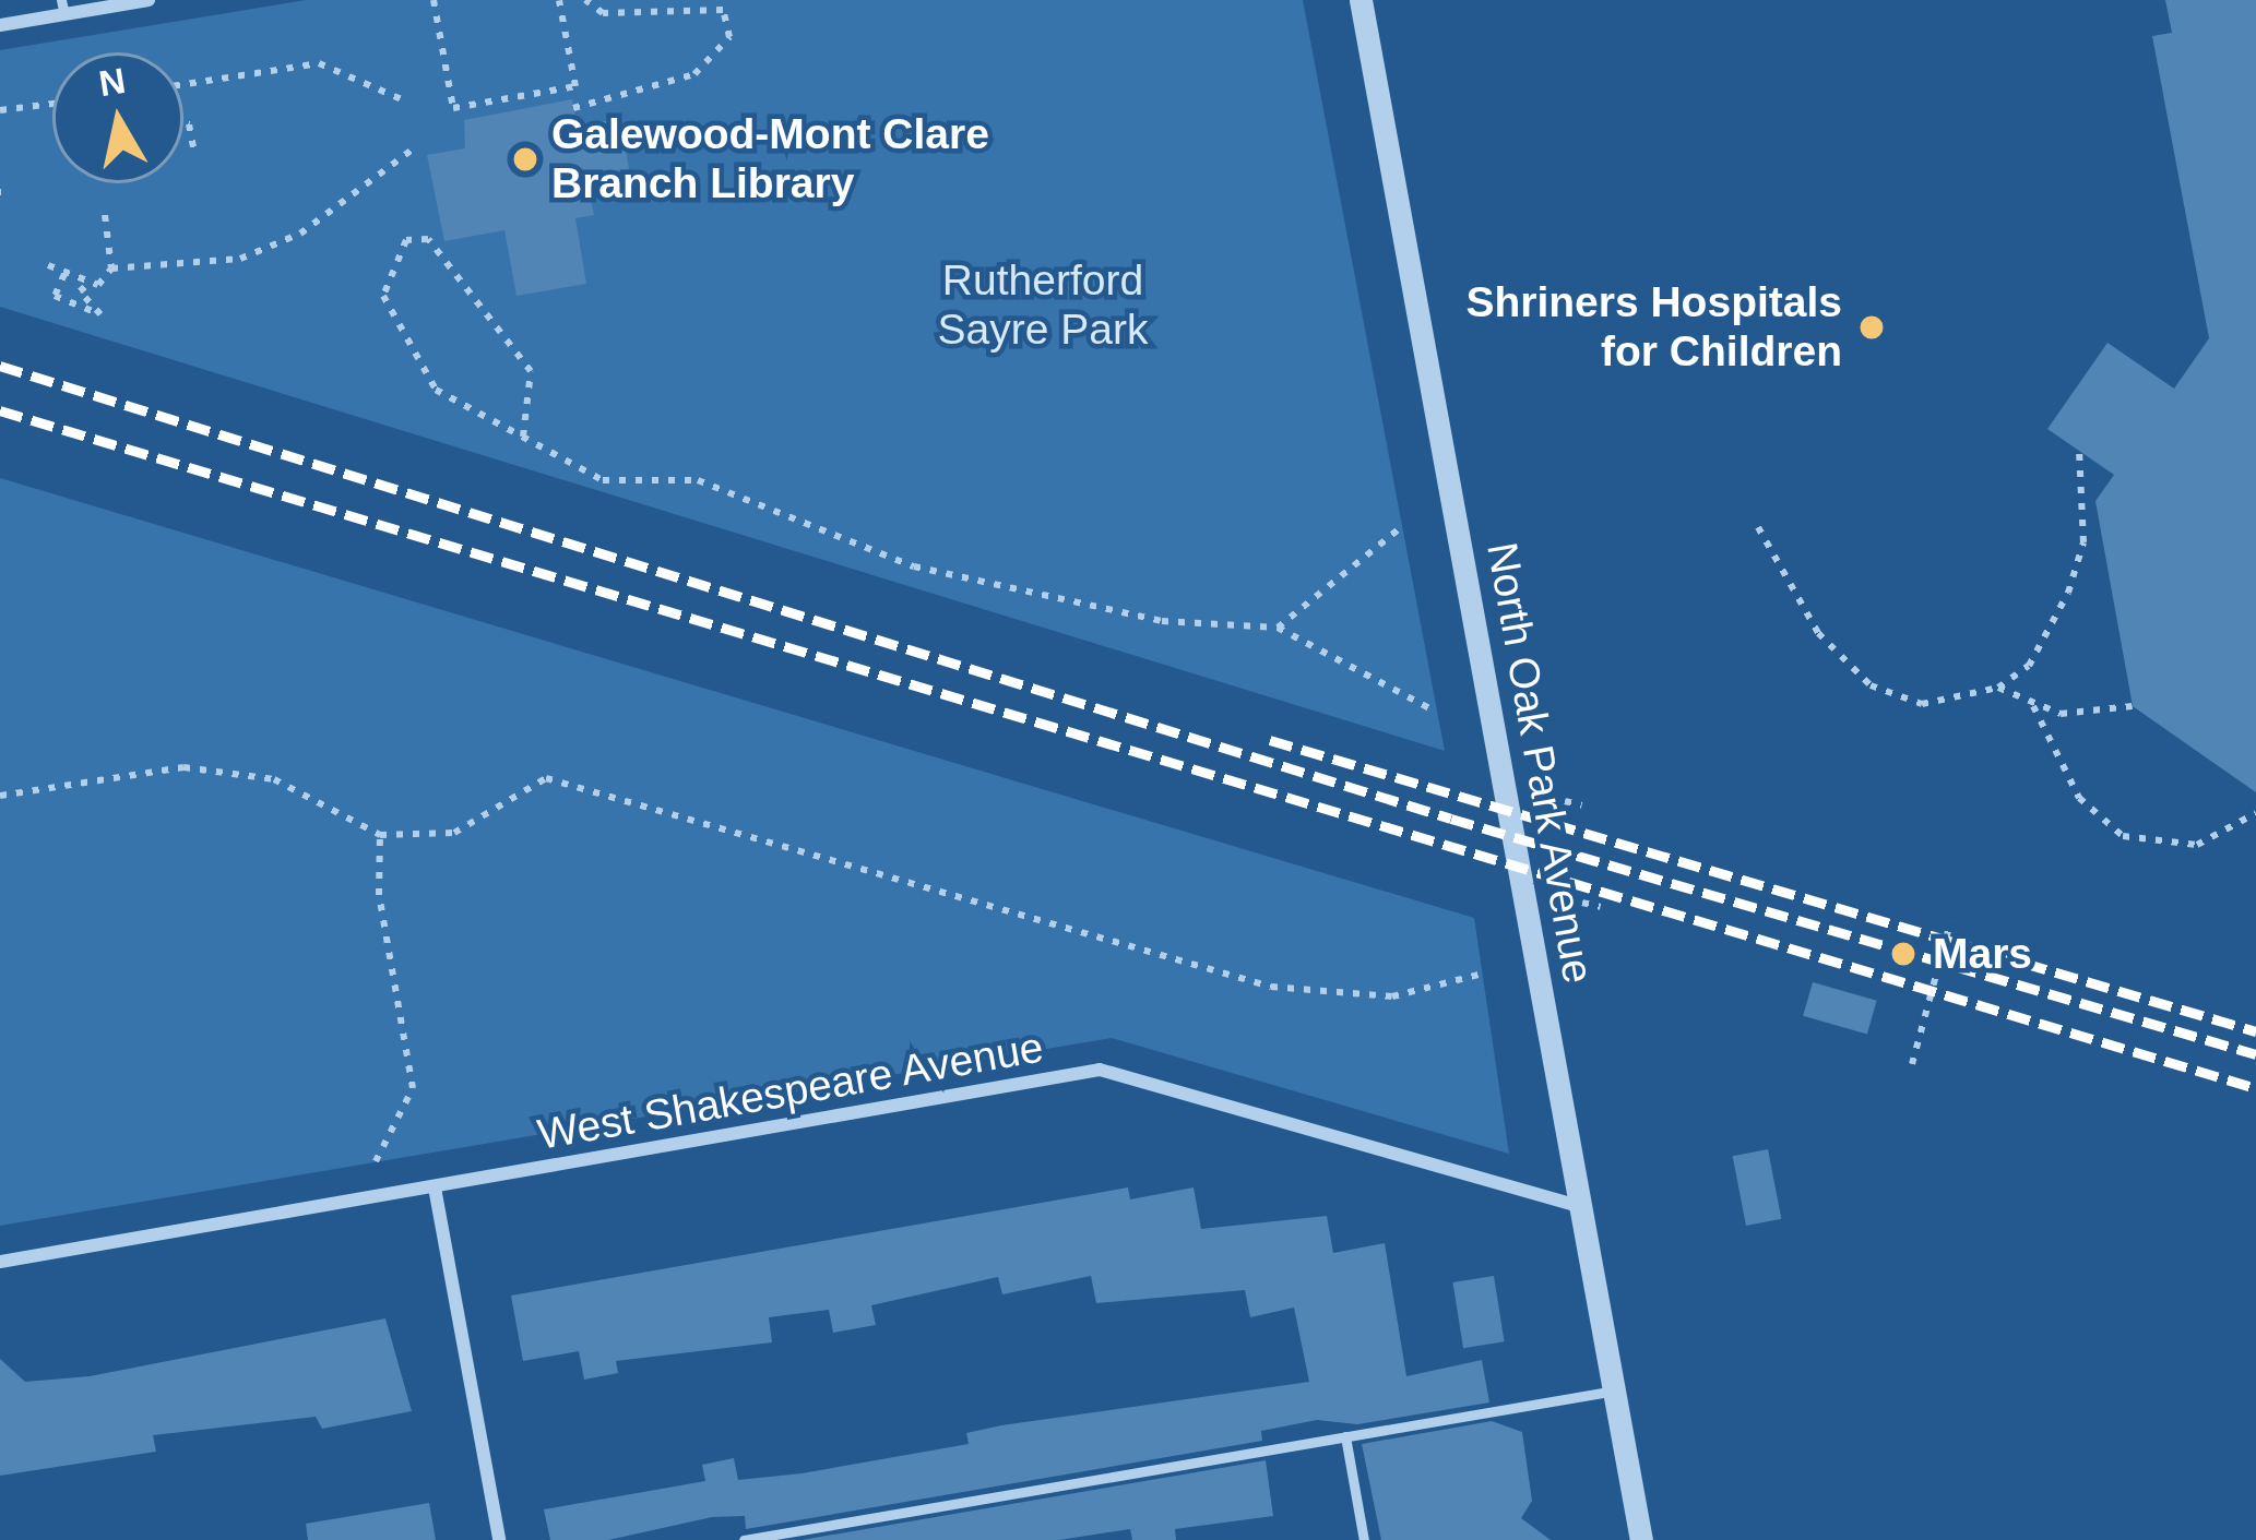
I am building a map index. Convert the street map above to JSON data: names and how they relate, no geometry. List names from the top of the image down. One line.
{"streets":{"street":["North Oak Park Avenue","West Shakespeare Avenue"]},"crossings":[["North Oak Park Avenue","West Shakespeare Avenue"]],"parks":["Rutherford Sayre Park"],"places":["Galewood-Mont Clare Branch Library","Shriners Hospitals for Children","Mars"],"north":"top"}
